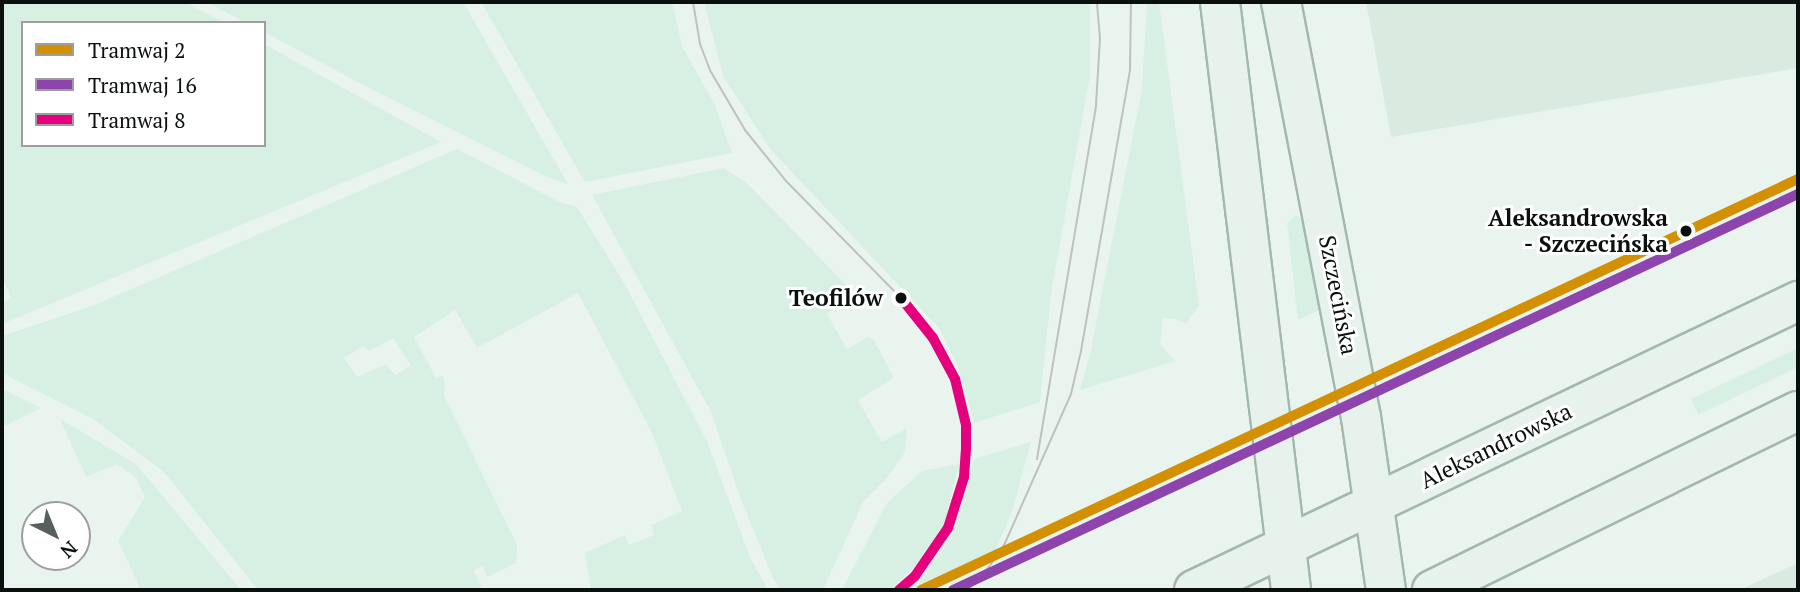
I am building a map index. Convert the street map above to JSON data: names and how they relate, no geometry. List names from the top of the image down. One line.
{"streets":{"main road":["Szczecińska","Aleksandrowska"]},"crossings":[["Szczecińska","Aleksandrowska"]],"places":["Aleksandrowska - Szczecińska","Teofilów"],"lines":["tram line 2","tram line 16","tram line 8"],"legend":["Tramwaj 2","Tramwaj 16","Tramwaj 8"],"north":"bottom right"}
